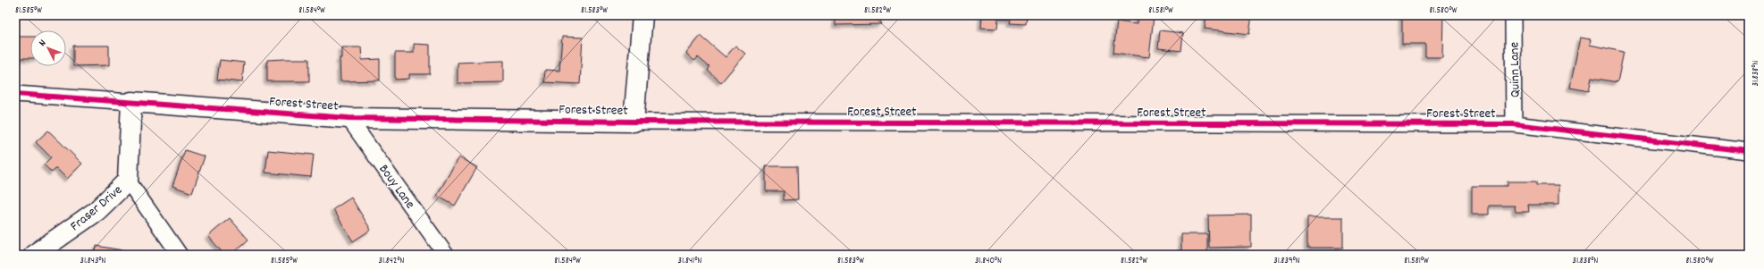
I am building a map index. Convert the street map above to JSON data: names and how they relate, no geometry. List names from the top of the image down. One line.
{"streets":{"street":["Quinn Lane","Forest Street","Bouy Lane","Fraser Drive"]},"crossings":[["Quinn Lane","Forest Street"],["Forest Street","Bouy Lane"],["Forest Street","Fraser Drive"]],"north":"top left","coordinates":["81.585°W","81.584°W","81.583°W","81.582°W","81.581°W","81.580°W","31.838°N","31.843°N","31.842°N","31.841°N","31.840°N","31.839°N"]}
